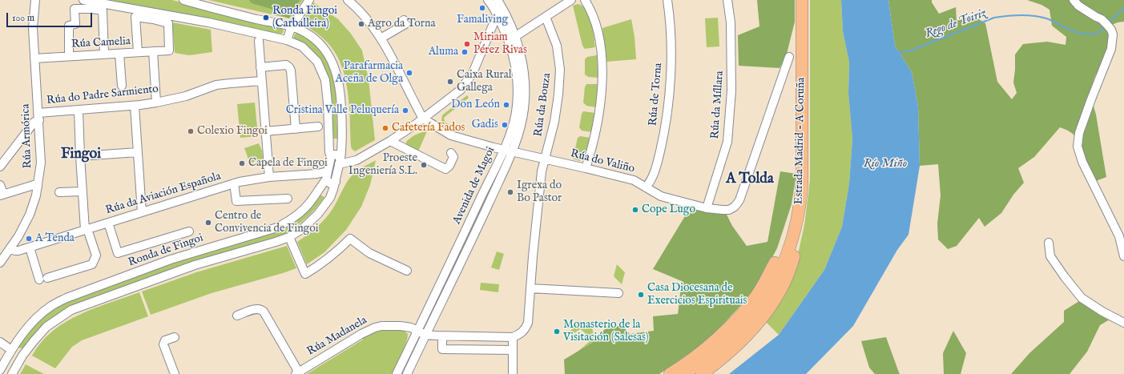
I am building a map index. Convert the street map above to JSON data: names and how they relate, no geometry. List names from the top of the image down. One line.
{"streets":{"highway":["Estrada Madrid - A Coruña"],"street":["Rúa Camelia","Rúa de Torna","Rúa do Padre Sarmiento","Rúa da Bouza","Rúa da Míllara","Rúa Armórica","Rúa do Valiño","Avenida de Magoi","Rúa da Aviación Española","Ronda de Fingoi","Rúa Madanela"]},"crossings":[["Rúa Camelia","Rúa Armórica"],["Rúa de Torna","Rúa do Valiño"],["Rúa do Padre Sarmiento","Rúa Armórica"],["Rúa da Bouza","Rúa do Valiño"],["Rúa da Míllara","Rúa do Valiño"],["Rúa Armórica","Rúa da Aviación Española"],["Rúa do Valiño","Avenida de Magoi"],["Avenida de Magoi","Rúa Madanela"],["Rúa da Aviación Española","Ronda de Fingoi"]],"districts":["Fingoi","A Tolda"],"water":["Rego de Toiriz","Río Miño"],"places":["Famaliving","Ronda Fingoi (Carballeira)","Agro da Torna","Miriam Pérez Rivas","Aluma","Parafarmacia Aceña de Olga","Caixa Rural Gallega","Don León","Cristina Valle Peluquería","Gadis","Cafetería Fados","Colexio Fingoi","Capela de Fingoi","Proeste Ingeniería S.L.","Igrexa do Bo Pastor","Cope Lugo","Centro de Convivencia de Fingoi","A Tenda","Casa Diocesana de Exercicios Espirituais","Monasterio de la Visitación (Salesas)"],"scale_bar":"100 m"}
